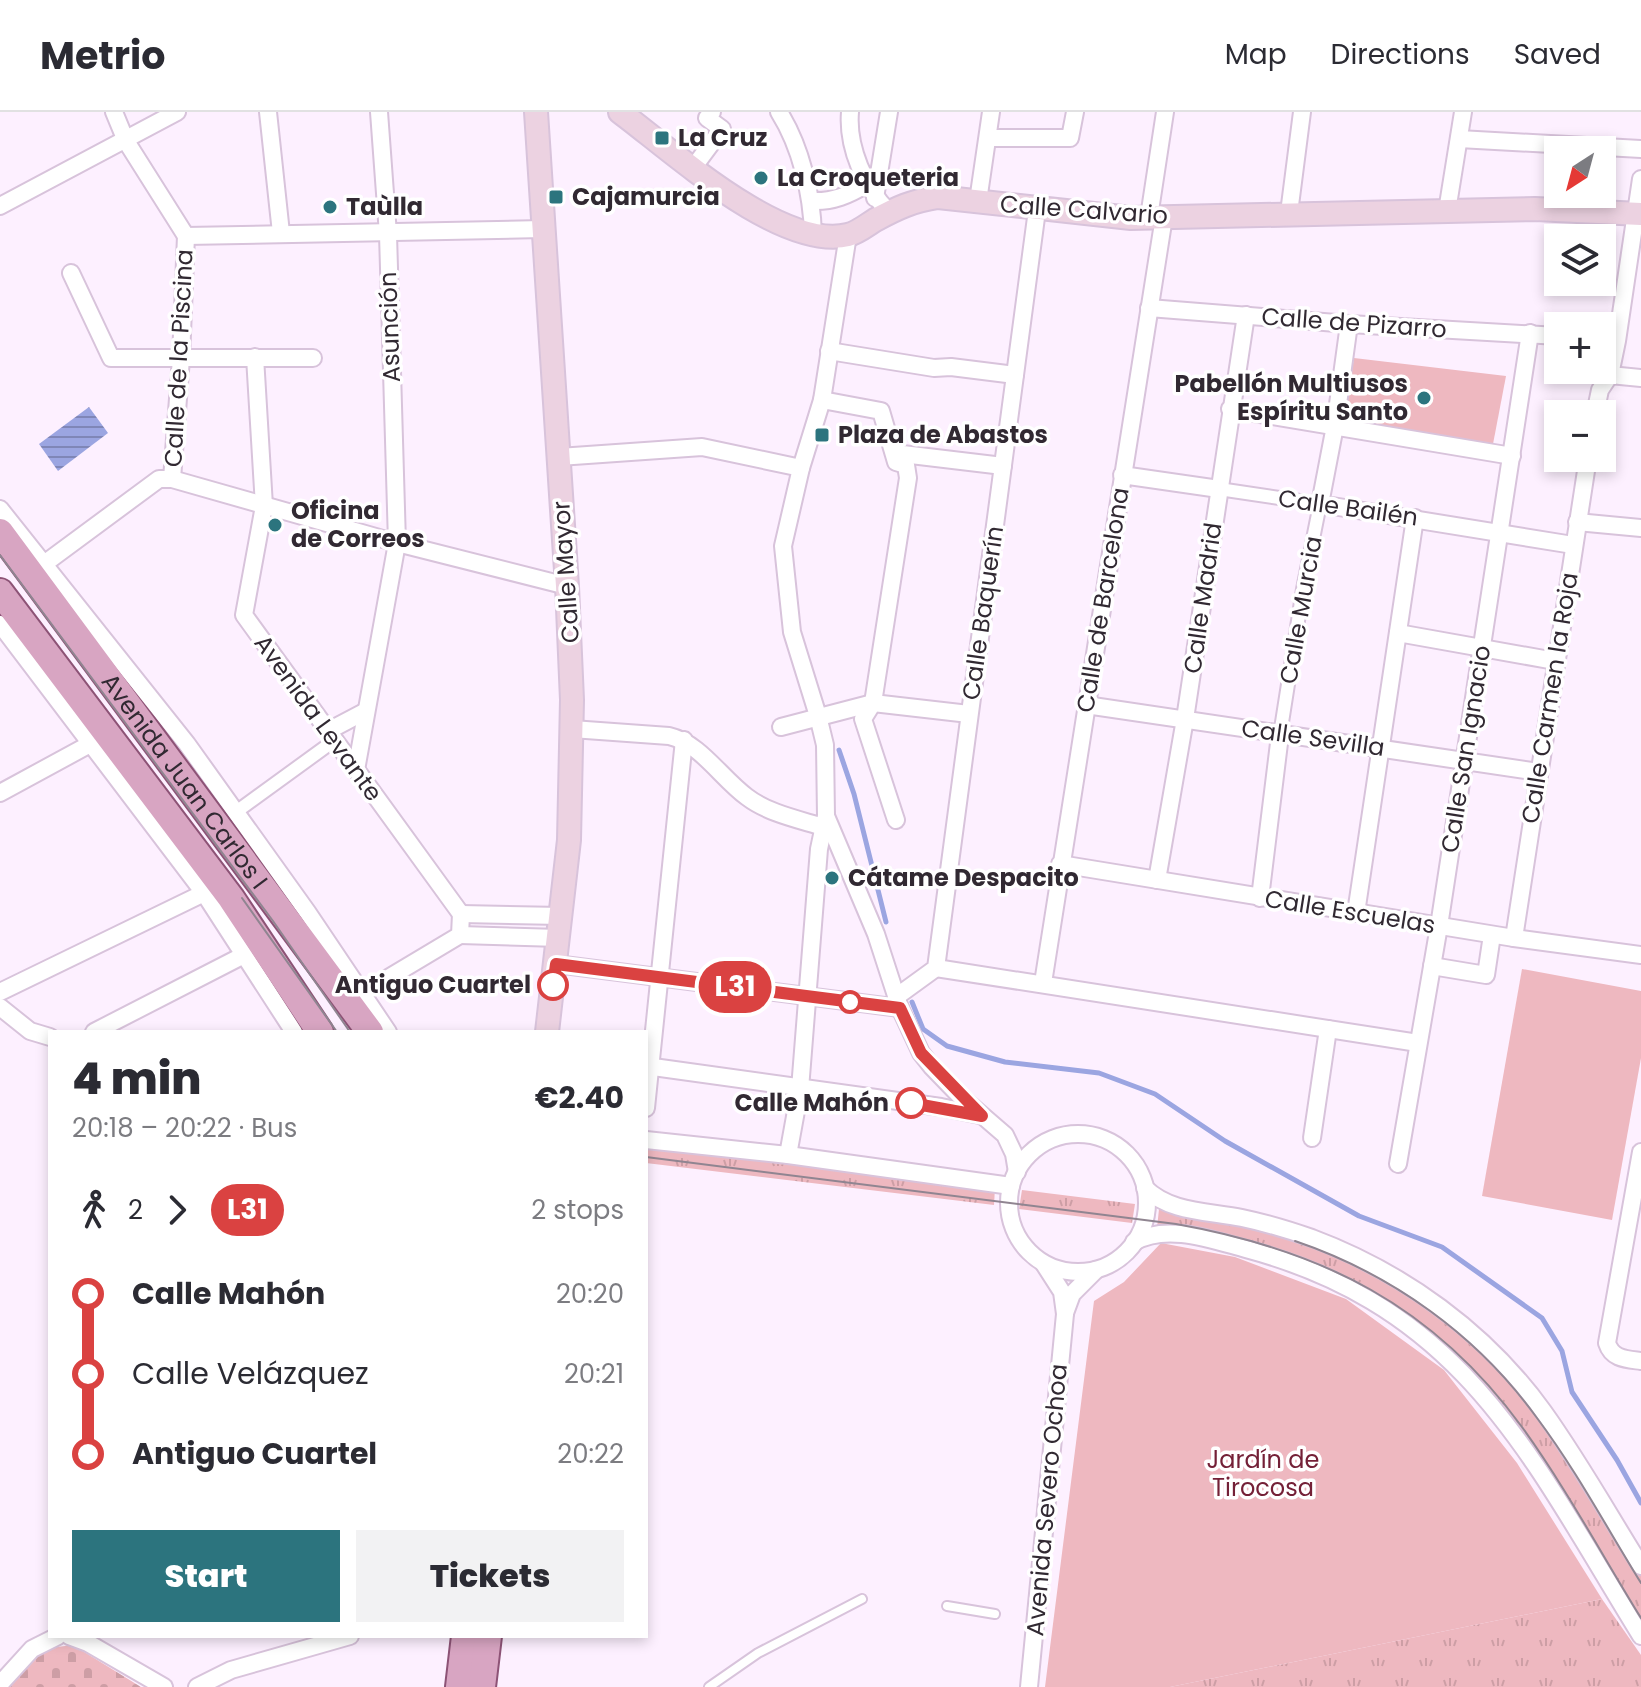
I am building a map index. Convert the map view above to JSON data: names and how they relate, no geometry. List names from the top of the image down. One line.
{"streets":{"main road":["Calle Calvario","Calle Mayor","Avenida Juan Carlos I"],"street":["Calle de Pizarro","Asunción","Calle de la Piscina","Calle Bailén","Calle Madrid","Calle de Barcelona","Calle Murcia","Calle Baquerín","Calle Carmen la Roja","Avenida Levante","Calle Sevilla","Calle San Ignacio","Calle Escuelas","Avenida Severo Ochoa"]},"crossings":[["Calle Calvario","Calle de Barcelona"],["Calle Calvario","Calle Baquerín"],["Calle de Pizarro","Calle Madrid"],["Calle de Pizarro","Calle de Barcelona"],["Calle de Pizarro","Calle Murcia"],["Calle de Pizarro","Calle San Ignacio"],["Asunción","Avenida Levante"],["Calle Bailén","Calle Madrid"],["Calle Bailén","Calle de Barcelona"],["Calle Bailén","Calle Murcia"],["Calle Bailén","Calle Carmen la Roja"],["Calle Bailén","Calle San Ignacio"],["Calle Madrid","Calle Sevilla"],["Calle Madrid","Calle Escuelas"],["Calle de Barcelona","Calle Sevilla"],["Calle de Barcelona","Calle Escuelas"],["Calle Murcia","Calle Sevilla"],["Calle Murcia","Calle Escuelas"],["Calle Carmen la Roja","Calle Sevilla"],["Calle Carmen la Roja","Calle Escuelas"],["Calle Sevilla","Calle San Ignacio"],["Calle San Ignacio","Calle Escuelas"]],"parks":["Jardín de Tirocosa"],"places":{"transit":["La Cruz","Cajamurcia","Plaza de Abastos"],"other":["La Croqueteria","Taùlla","Pabellón Multiusos Espíritu Santo","Oficina de Correos","Cátame Despacito","Antiguo Cuartel","Calle Mahón"]},"lines":["bus line L31"],"north":"bottom left","page":{"header":"Metrio","nav":["Map","Directions","Saved"],"on_map":"L31","map_buttons":["+","−"],"heading":["4 min","20:18 – 20:22 · Bus","€2.40"],"legs":["2","L31","2 stops"],"list":[{"name":"Calle Mahón","value":"20:20"},{"name":"Calle Velázquez","value":"20:21"},{"name":"Antiguo Cuartel","value":"20:22"}],"buttons":["Start","Tickets"]}}
